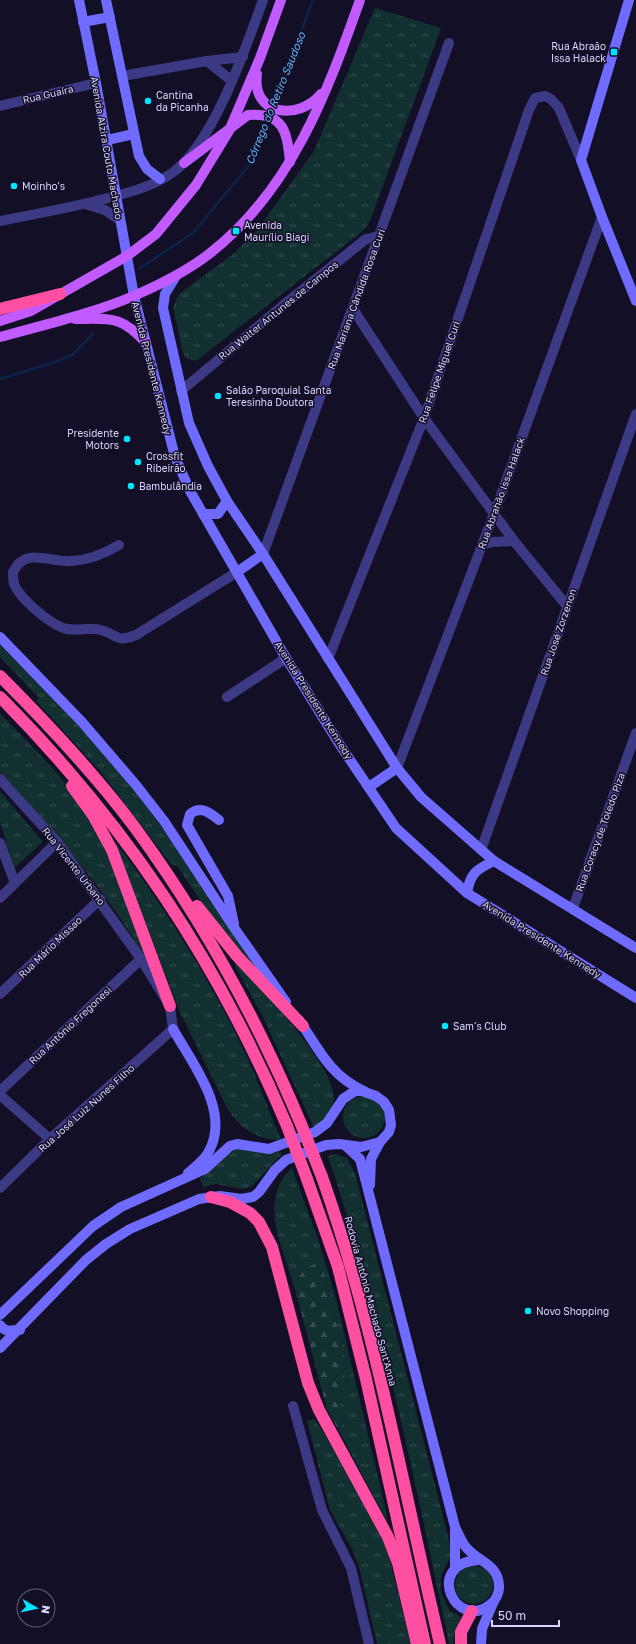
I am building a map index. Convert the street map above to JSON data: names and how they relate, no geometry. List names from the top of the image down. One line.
{"streets":{"highway":["Rodovia Antônio Machado Sant'Anna"],"main road":["Avenida Alzira Couto Machado","Avenida Presidente Kennedy"],"street":["Rua Guaíra","Rua Mariana Cândida Rosa Curi","Rua Walter Antunes de Campos","Rua Felipe Miguel Curi","Rua Abrahão Issa Halack","Rua José Zorzenon","Rua Coracy de Toledo Piza","Rua Vicente Urbano","Rua Mário Missao","Rua Antônio Fregonesi","Rua José Luiz Nunes Filho"]},"crossings":[["Rua Guaíra","Avenida Alzira Couto Machado"],["Avenida Alzira Couto Machado","Avenida Presidente Kennedy"],["Rua Mariana Cândida Rosa Curi","Rua Walter Antunes de Campos"],["Rua Vicente Urbano","Rua Mário Missao"],["Rua Vicente Urbano","Rua Antônio Fregonesi"]],"water":["Córrego do Retiro Saudoso"],"places":{"transit":["Rua Abraão Issa Halack","Avenida Maurílio Biagi"],"other":["Cantina da Picanha","Moinho's","Salão Paroquial Santa Teresinha Doutora","Presidente Motors","Crossfit Ribeirão","Bambulândia","Sam´s Club","Novo Shopping"]},"scale_bar":"50 m","north":"right"}
